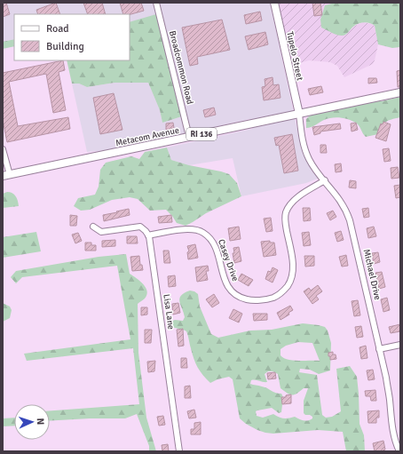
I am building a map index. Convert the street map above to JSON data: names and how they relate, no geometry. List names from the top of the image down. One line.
{"streets":{"main road":["Tupelo Street","RI 136","Metacom Avenue"],"street":["Broadcommon Road","Casey Drive","Michael Drive","Lisa Lane"]},"crossings":[["Tupelo Street","Metacom Avenue"],["Tupelo Street","Michael Drive"],["Broadcommon Road","Metacom Avenue"],["Metacom Avenue","Michael Drive"],["Casey Drive","Michael Drive"],["Casey Drive","Lisa Lane"]],"legend":["Road","Building"],"north":"right"}
